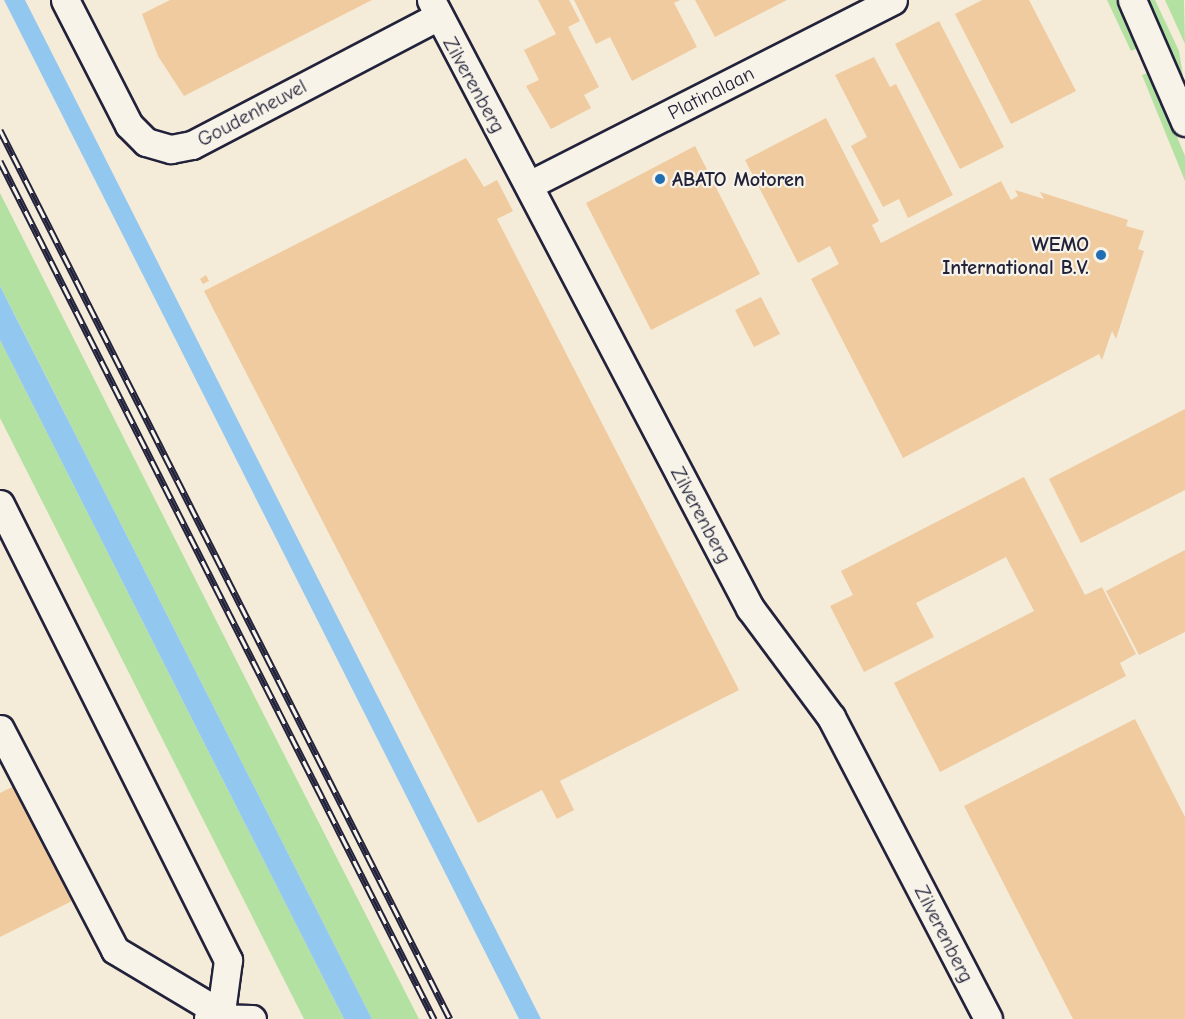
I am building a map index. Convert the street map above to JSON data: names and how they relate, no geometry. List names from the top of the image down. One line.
{"streets":{"street":["Zilverenberg","Platinalaan","Goudenheuvel"]},"crossings":[["Zilverenberg","Platinalaan"],["Zilverenberg","Goudenheuvel"]],"places":["ABATO Motoren","WEMO International B.V."]}
